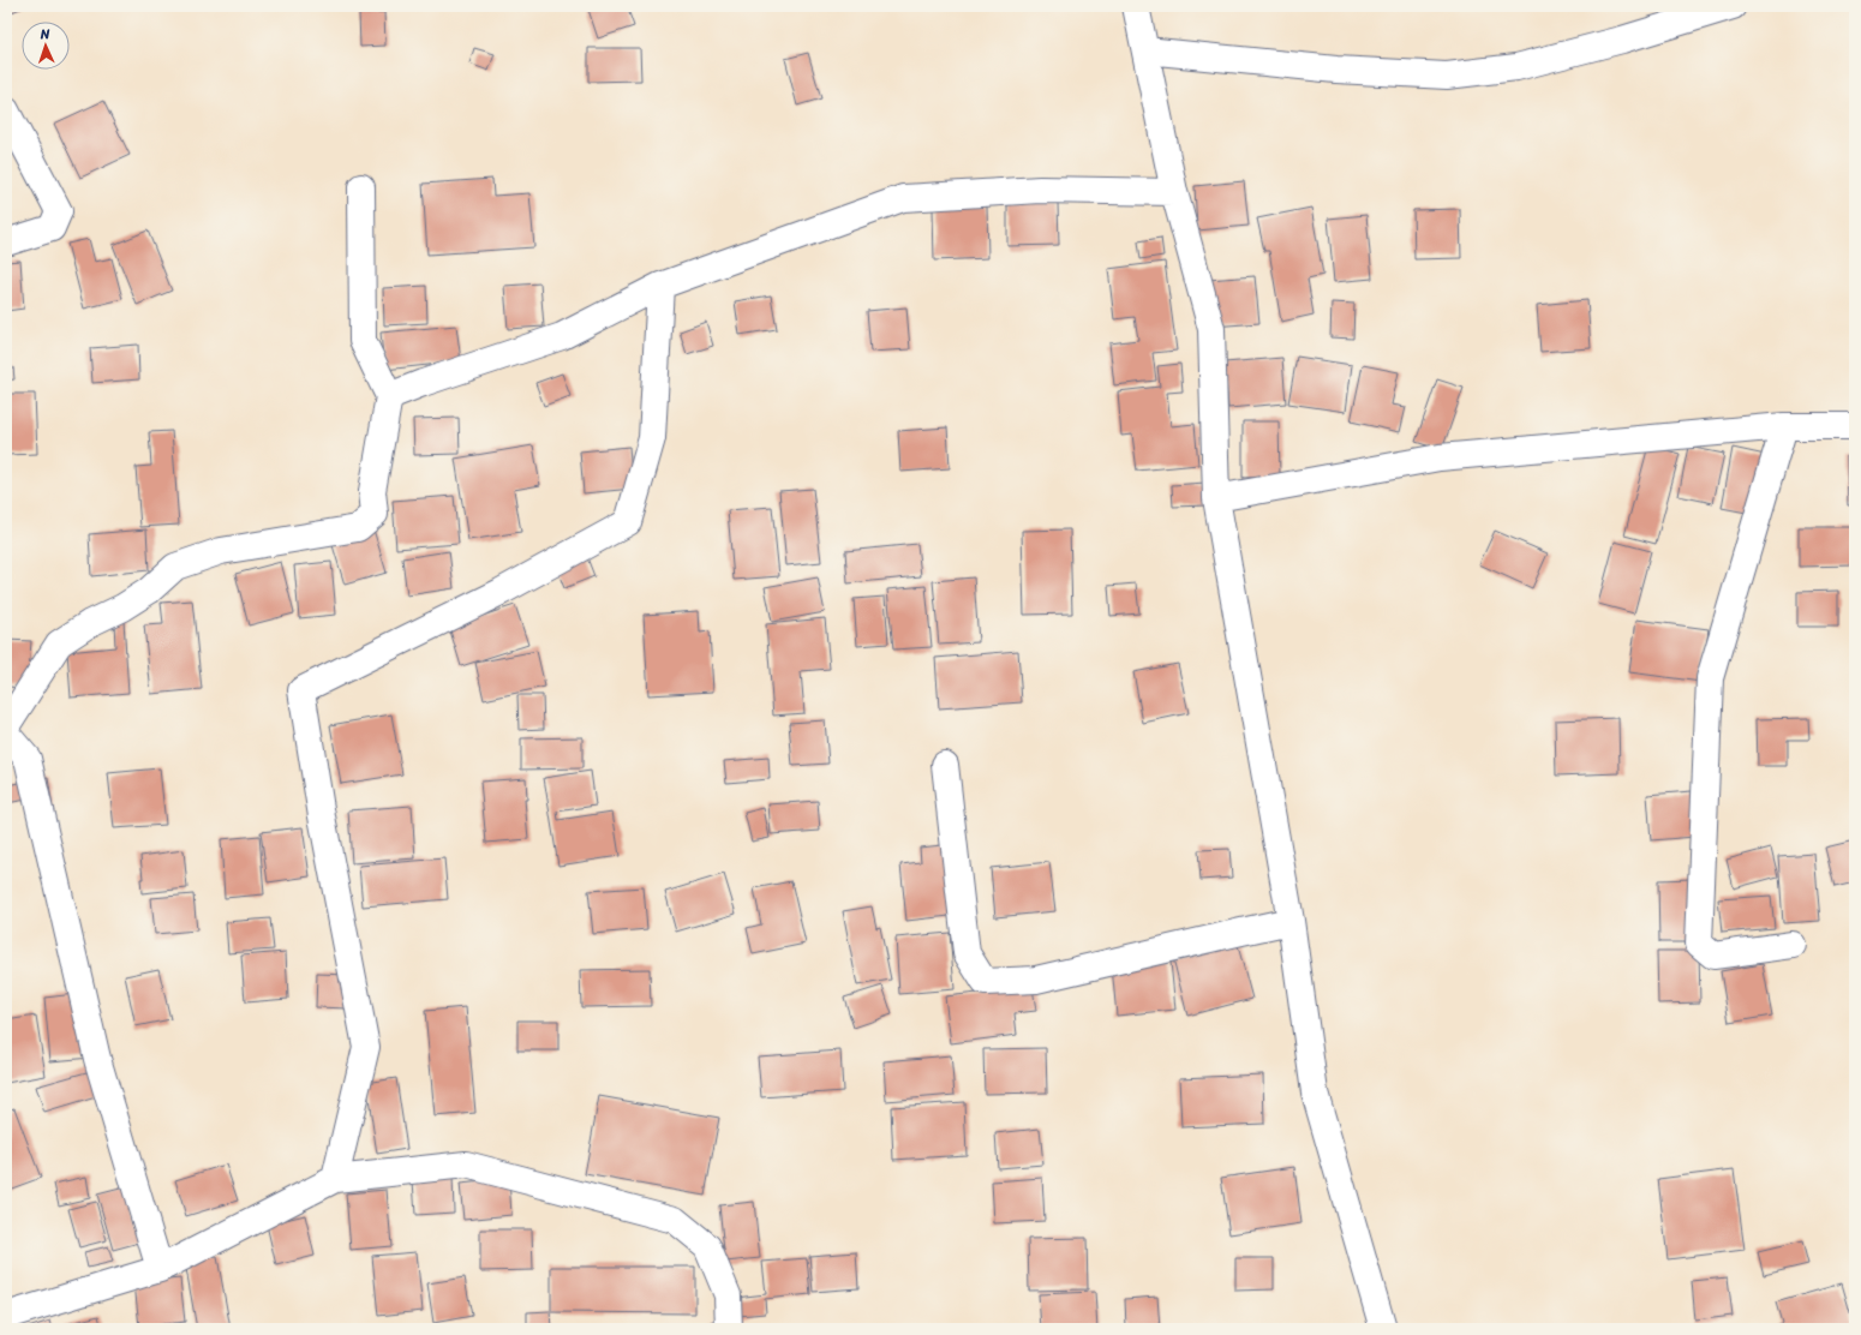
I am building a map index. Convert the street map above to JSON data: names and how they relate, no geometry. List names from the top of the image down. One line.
{"north":"top"}
